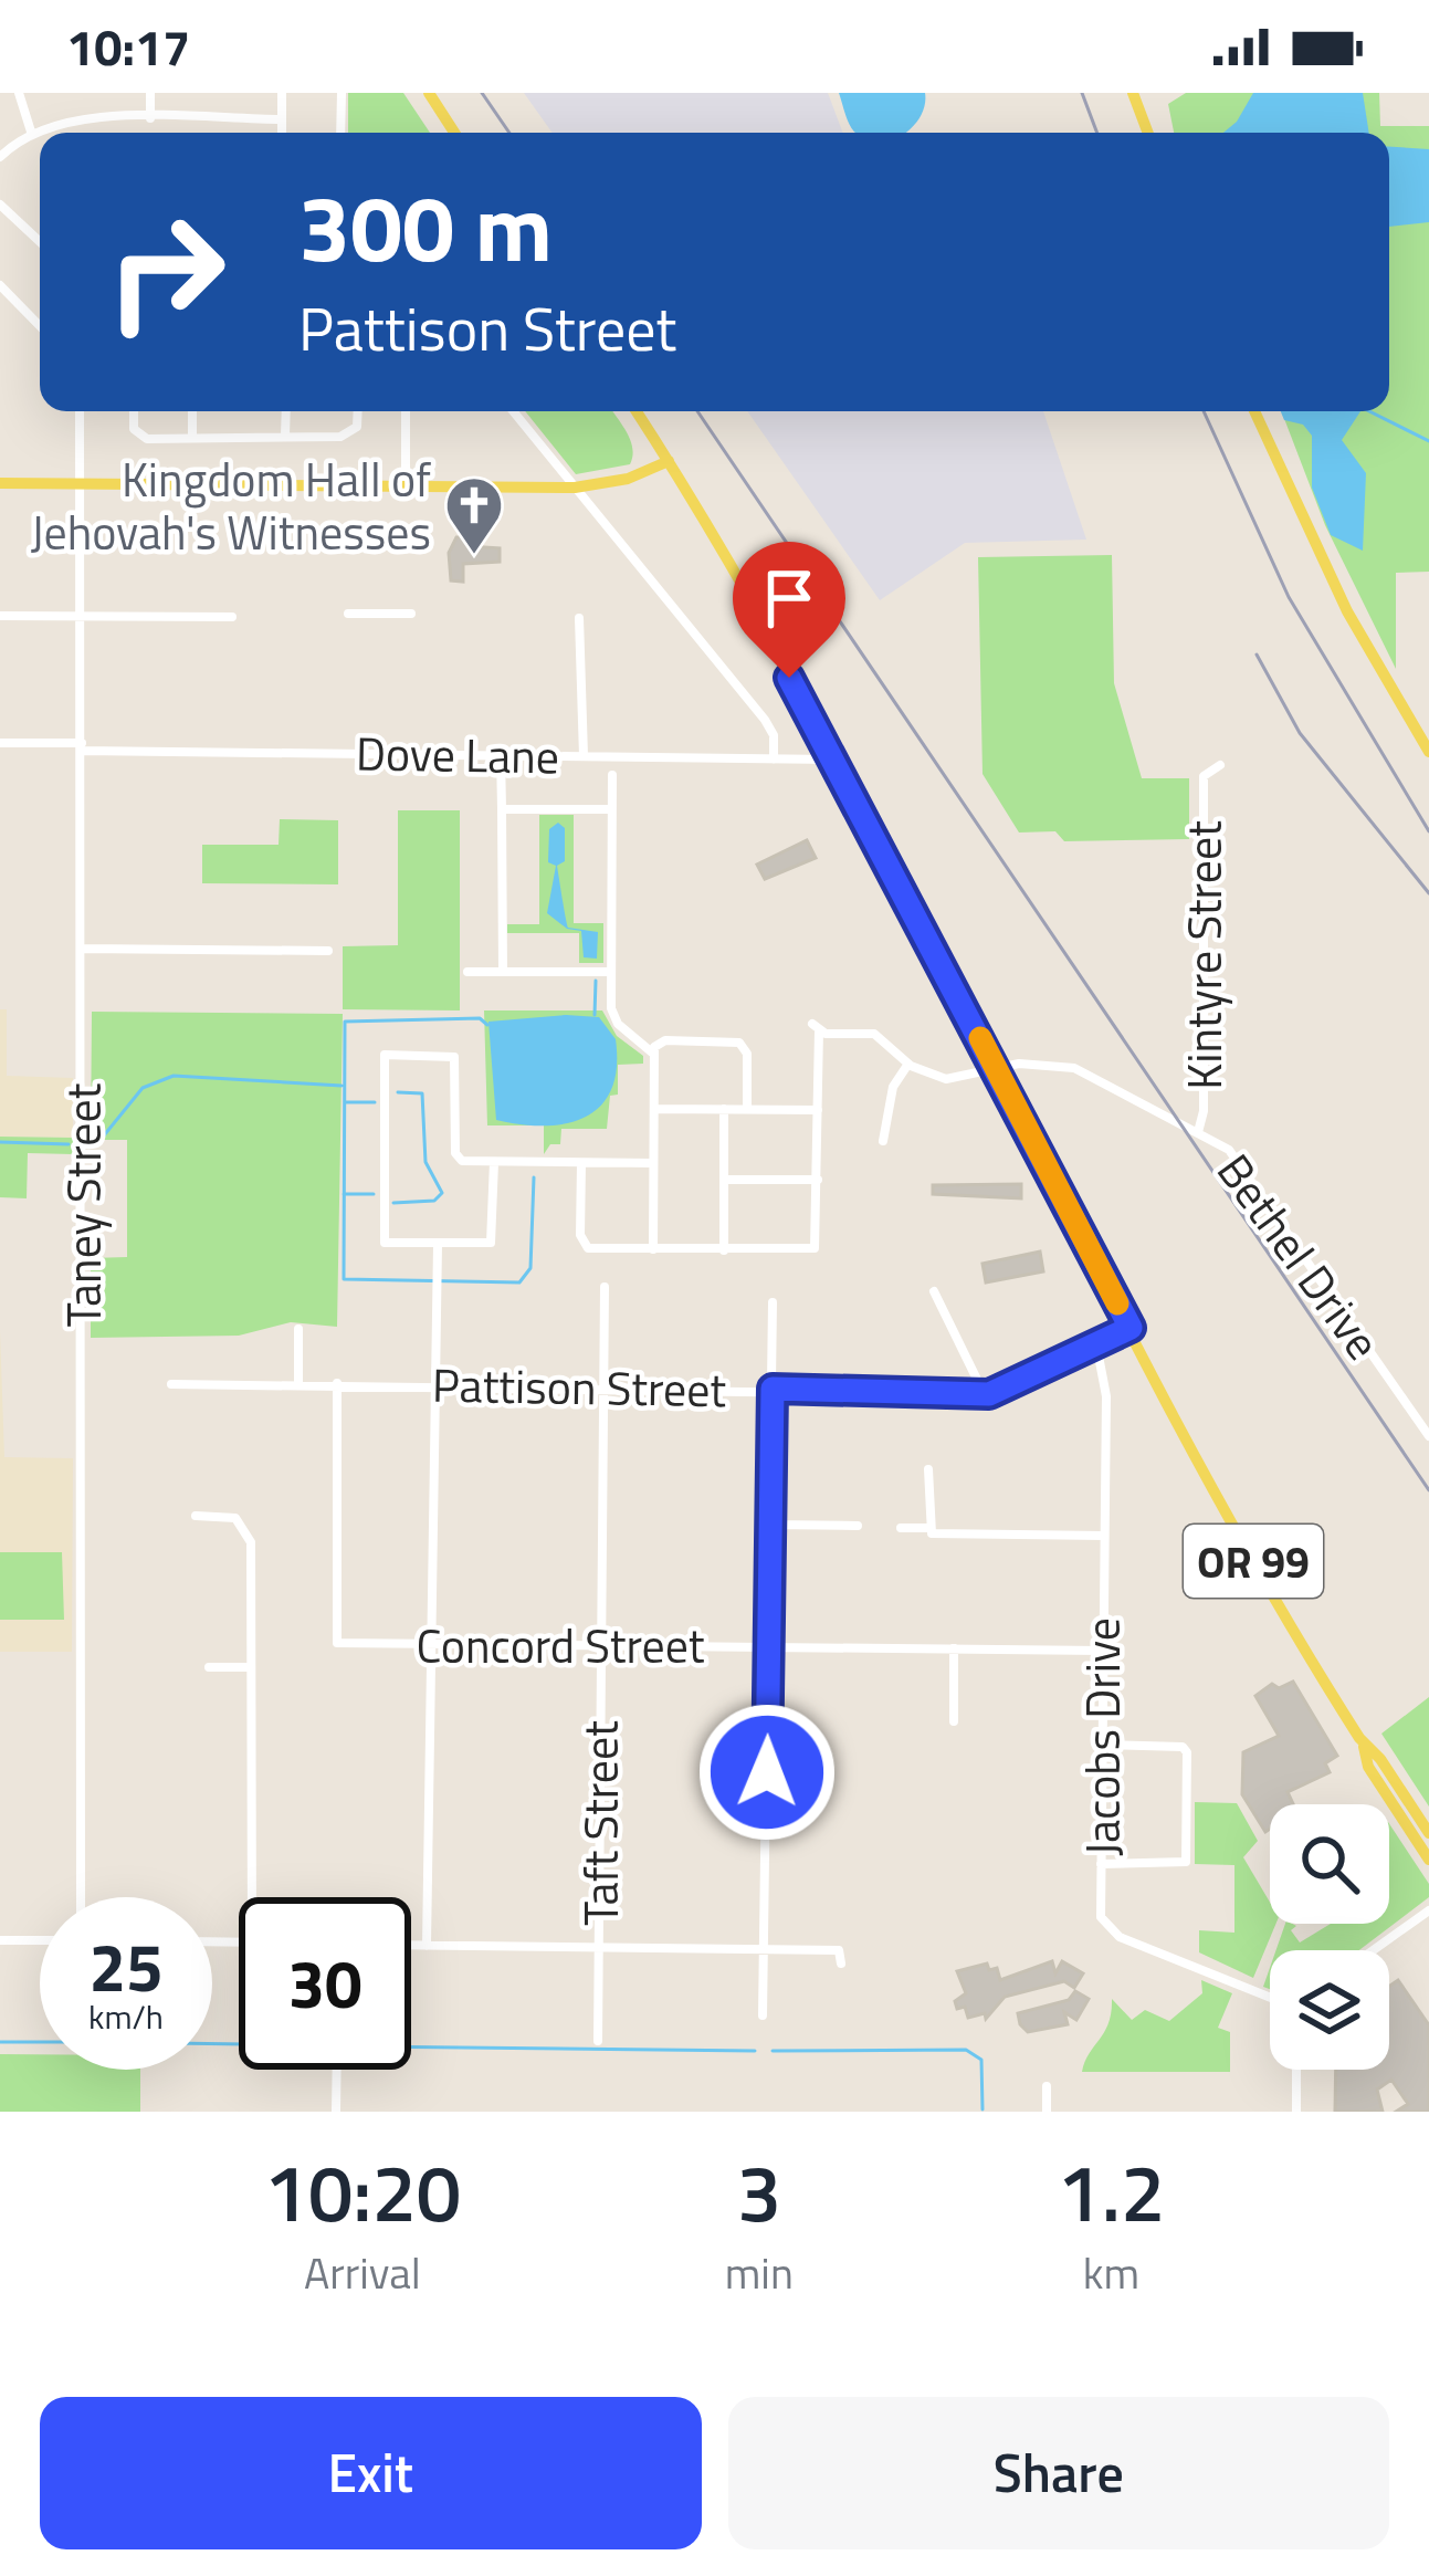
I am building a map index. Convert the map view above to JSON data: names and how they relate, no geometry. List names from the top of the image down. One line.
{"streets":{"main road":["OR 99"],"street":["Dove Lane","Kintyre Street","Taney Street","Bethel Drive","Pattison Street","Concord Street","Jacobs Drive","Taft Street"]},"crossings":[["Dove Lane","Taney Street"],["Dove Lane","OR 99"],["Kintyre Street","Bethel Drive"],["Bethel Drive","OR 99"],["Pattison Street","OR 99"],["Pattison Street","Concord Street"],["Pattison Street","Jacobs Drive"],["Pattison Street","Taft Street"],["Concord Street","Jacobs Drive"],["Concord Street","Taft Street"]],"places":{"church":["Kingdom Hall of Jehovah's Witnesses"]},"page":{"status":"10:17","turn":["300 m","Pattison Street"],"speed":"25 km/h","limit":"30","eta":["10:20","Arrival","3","min","1.2","km"],"buttons":["Exit","Share"]}}
